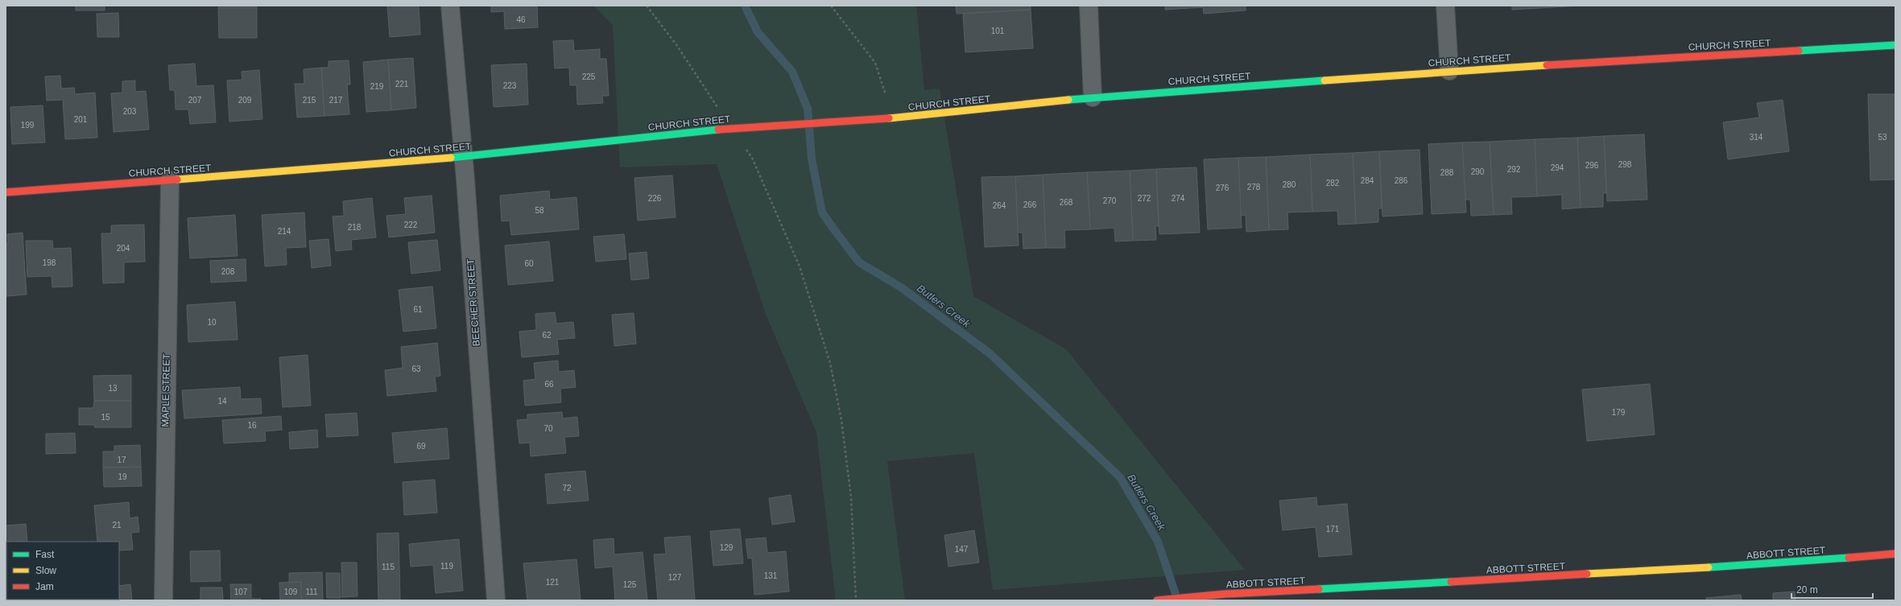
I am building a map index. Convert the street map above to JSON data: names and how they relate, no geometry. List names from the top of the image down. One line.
{"streets":{"street":["CHURCH STREET","BEECHER STREET","MAPLE STREET","ABBOTT STREET"]},"crossings":[["CHURCH STREET","BEECHER STREET"],["CHURCH STREET","MAPLE STREET"]],"water":["Butlers Creek"],"house_numbers":["46","101","225","221","223","219","207","209","215","217","203","201","199","314","53","298","296","294","292","290","288","284","286","282","280","278","276","226","272","274","270","268","266","264","58","222","218","214","204","198","60","208","61","10","62","63","66","13","14","179","15","16","70","69","17","19","72","21","171","129","147","119","115","131","127","121","125","107","109","111"],"legend":["Fast","Slow","Jam"],"scale_bar":"20 m"}
